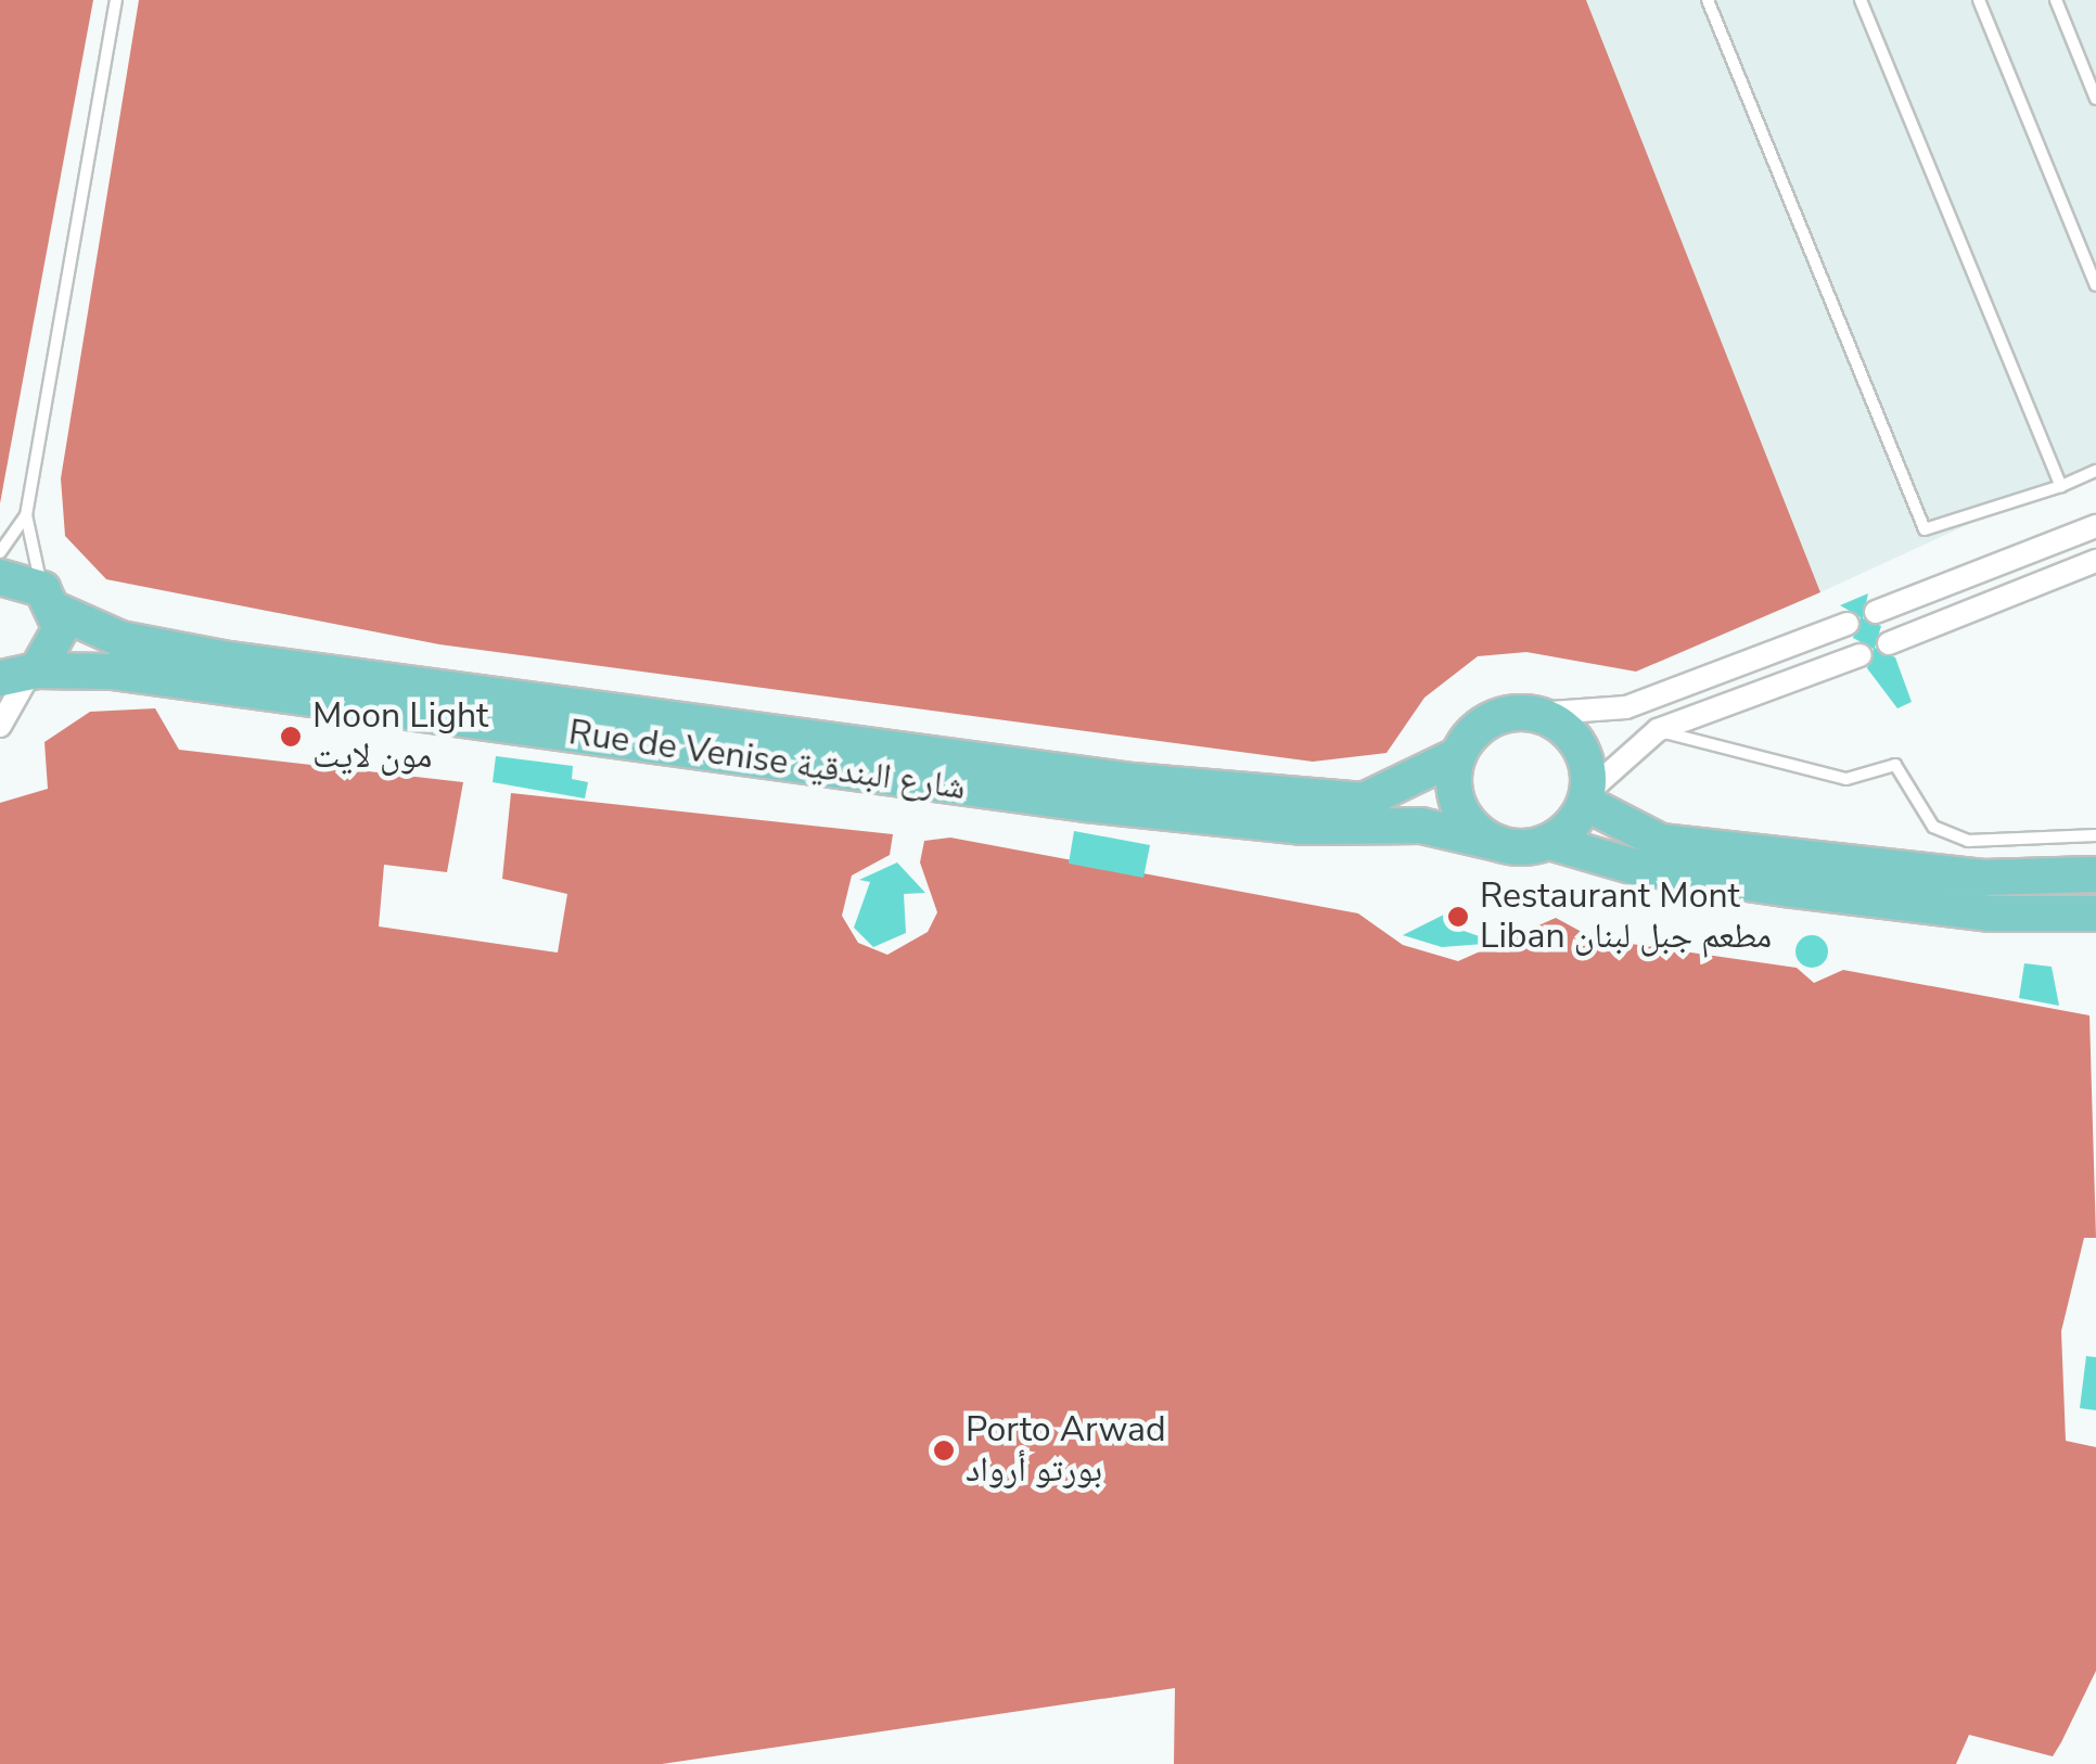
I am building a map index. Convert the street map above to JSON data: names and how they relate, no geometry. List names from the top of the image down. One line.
{"streets":{"main road":["Rue de Venise شارع البندقية"]},"places":["Moon Light مون لايت","Restaurant Mont Liban مطعم جبل لبنان","Porto Arwad بورتو أرواد"]}
